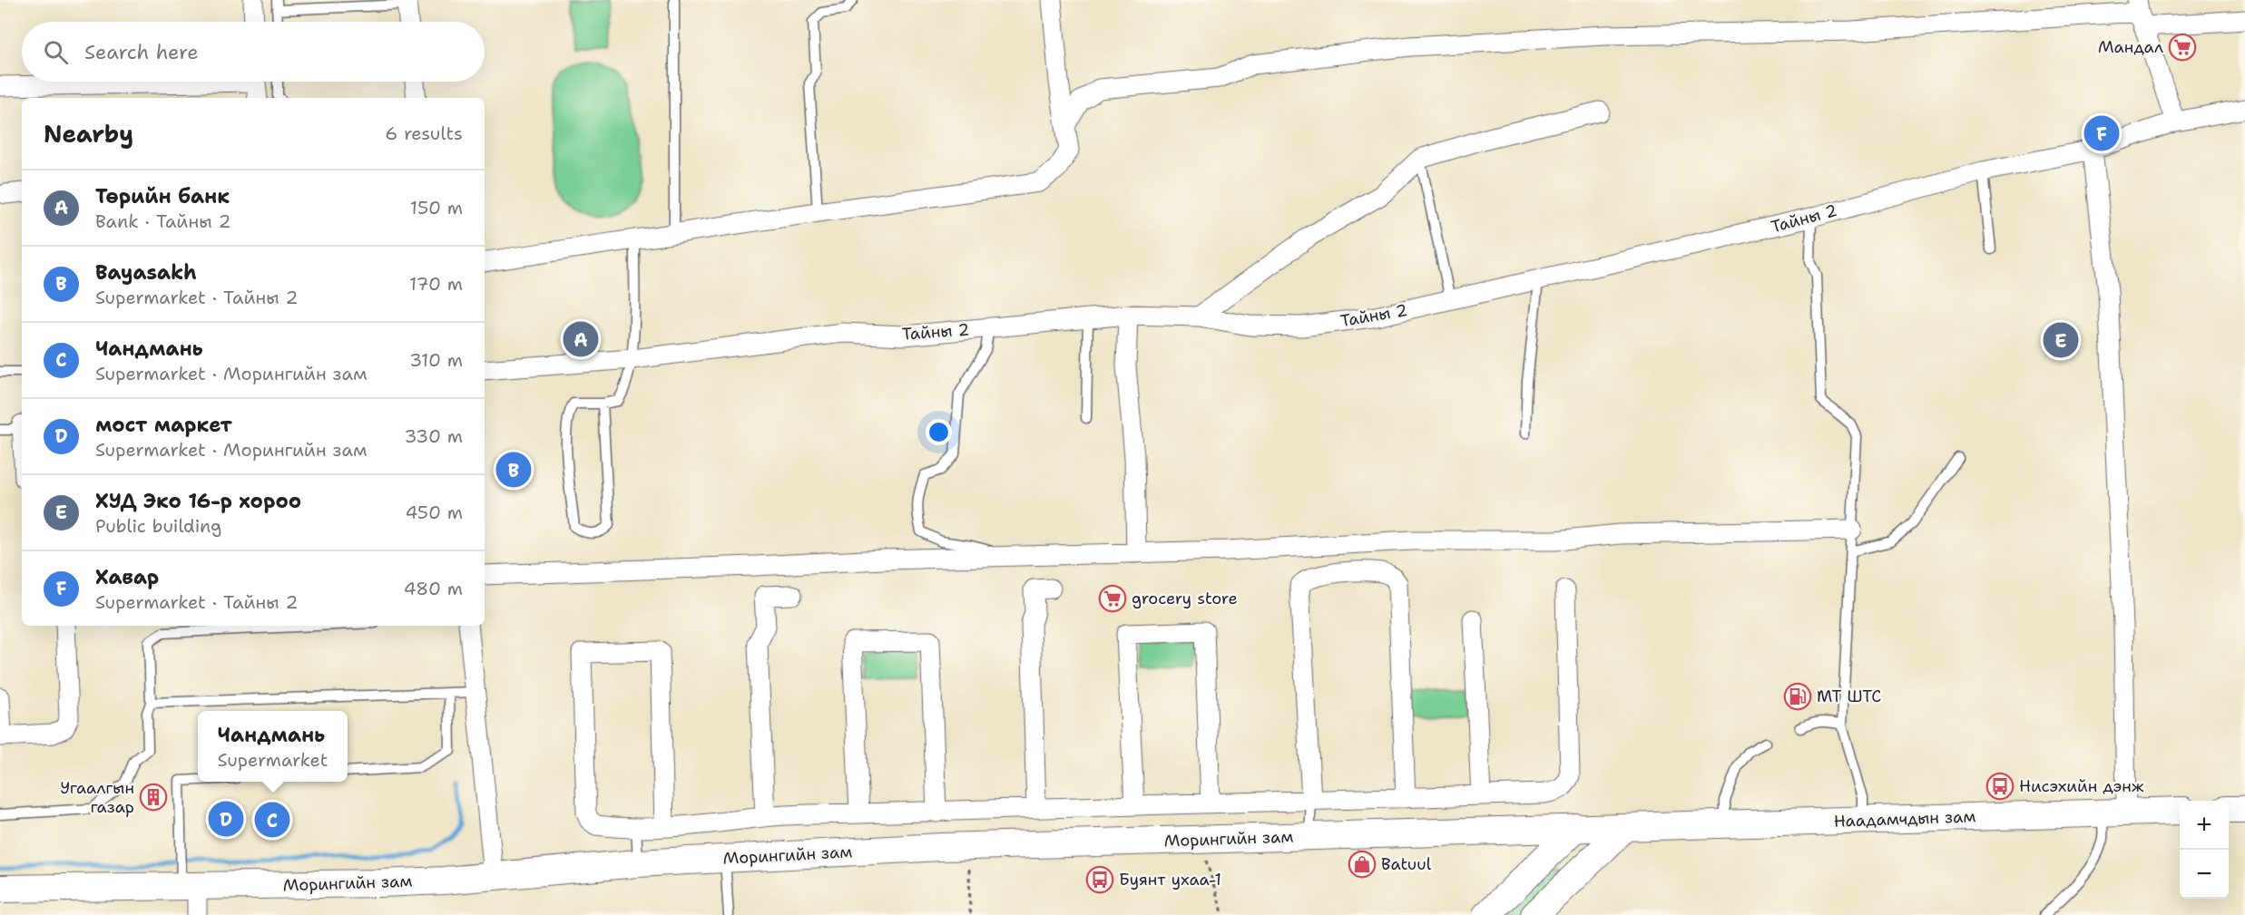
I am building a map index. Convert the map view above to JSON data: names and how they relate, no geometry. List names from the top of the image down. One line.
{"streets":{"main road":["Наадамчдын зам","Морингийн зам"],"street":["Тайны 2"]},"crossings":[["Наадамчдын зам","Морингийн зам"]],"places":{"supermarket":["Мандал","grocery store"],"fuel station":["MT ШТС"],"bus stop":["Нисэхийн дэнж","Буянт ухаа-1"],"building":["Угаалгын газар"],"shop":["Batuul"]},"page":{"search":"Search here","heading":["Nearby","6 results"],"pins":["F","A","E","B","D","C"],"list":[{"mark":"A","name":"Төрийн банк","note":"Bank · Тайны 2","value":"150 m"},{"mark":"B","name":"Bayasakh","note":"Supermarket · Тайны 2","value":"170 m"},{"mark":"C","name":"Чандмань","note":"Supermarket · Морингийн зам","value":"310 m"},{"mark":"D","name":"мост маркет","note":"Supermarket · Морингийн зам","value":"330 m"},{"mark":"E","name":"ХУД Эко 16-р хороо","note":"Public building","value":"450 m"},{"mark":"F","name":"Хавар","note":"Supermarket · Тайны 2","value":"480 m"}],"popup":["Чандмань","Supermarket"],"map_buttons":["+","−"]}}
